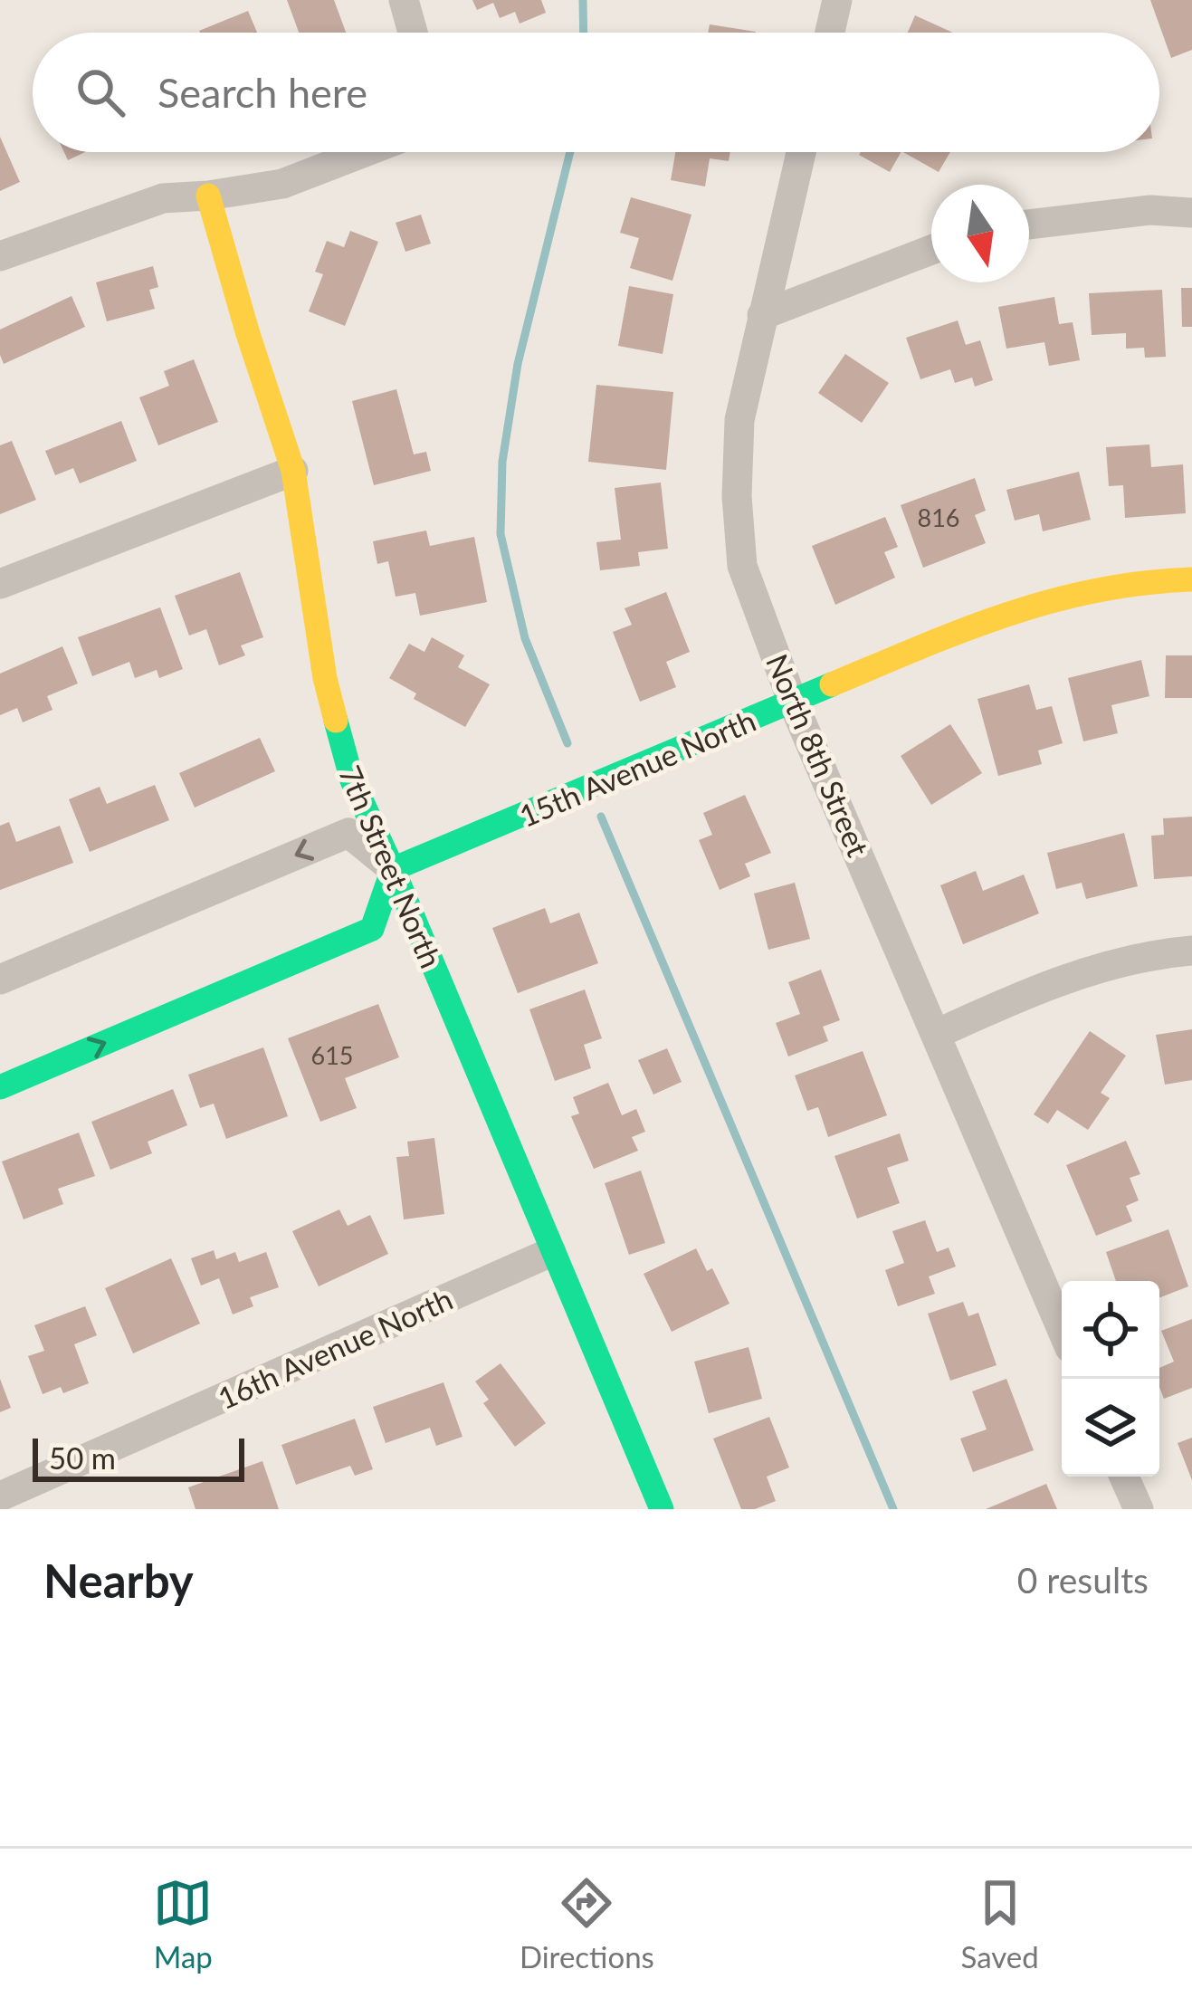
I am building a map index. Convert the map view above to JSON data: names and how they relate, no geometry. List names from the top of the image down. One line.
{"streets":{"street":["North 8th Street","15th Avenue North","7th Street North","16th Avenue North"]},"crossings":[["North 8th Street","15th Avenue North"],["15th Avenue North","7th Street North"],["7th Street North","16th Avenue North"]],"house_numbers":["816","615"],"scale_bar":"50 m","north":"bottom","page":{"search":"Search here","scale":"50 m","heading":["Nearby","0 results"],"nav":["Map","Directions","Saved"]}}
